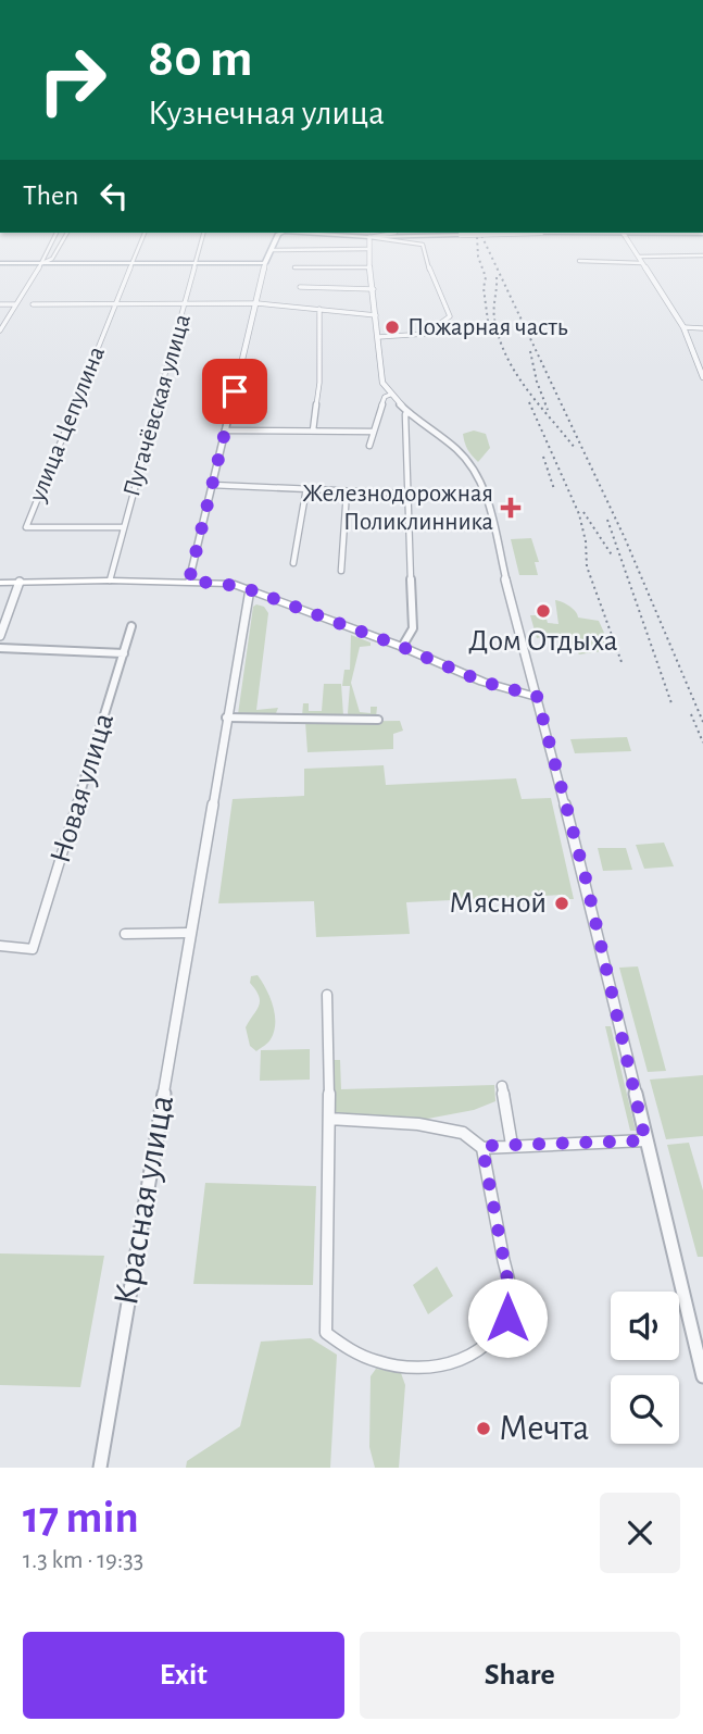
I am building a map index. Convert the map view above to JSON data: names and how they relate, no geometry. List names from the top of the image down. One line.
{"streets":{"street":["Пугачёвская улица","улица Цепулина","Новая улица","Красная улица"]},"crossings":[["Пугачёвская улица","улица Цепулина"]],"places":{"other":["Пожарная часть","Дом Отдыха","Мясной","Мечта"],"health":["Железнодорожная Поликлинника"]},"page":{"turn":["80 m","Кузнечная улица"],"then":"Then","heading":["17 min","1.3 km · 19:33"],"buttons":["Exit","Share"]}}
